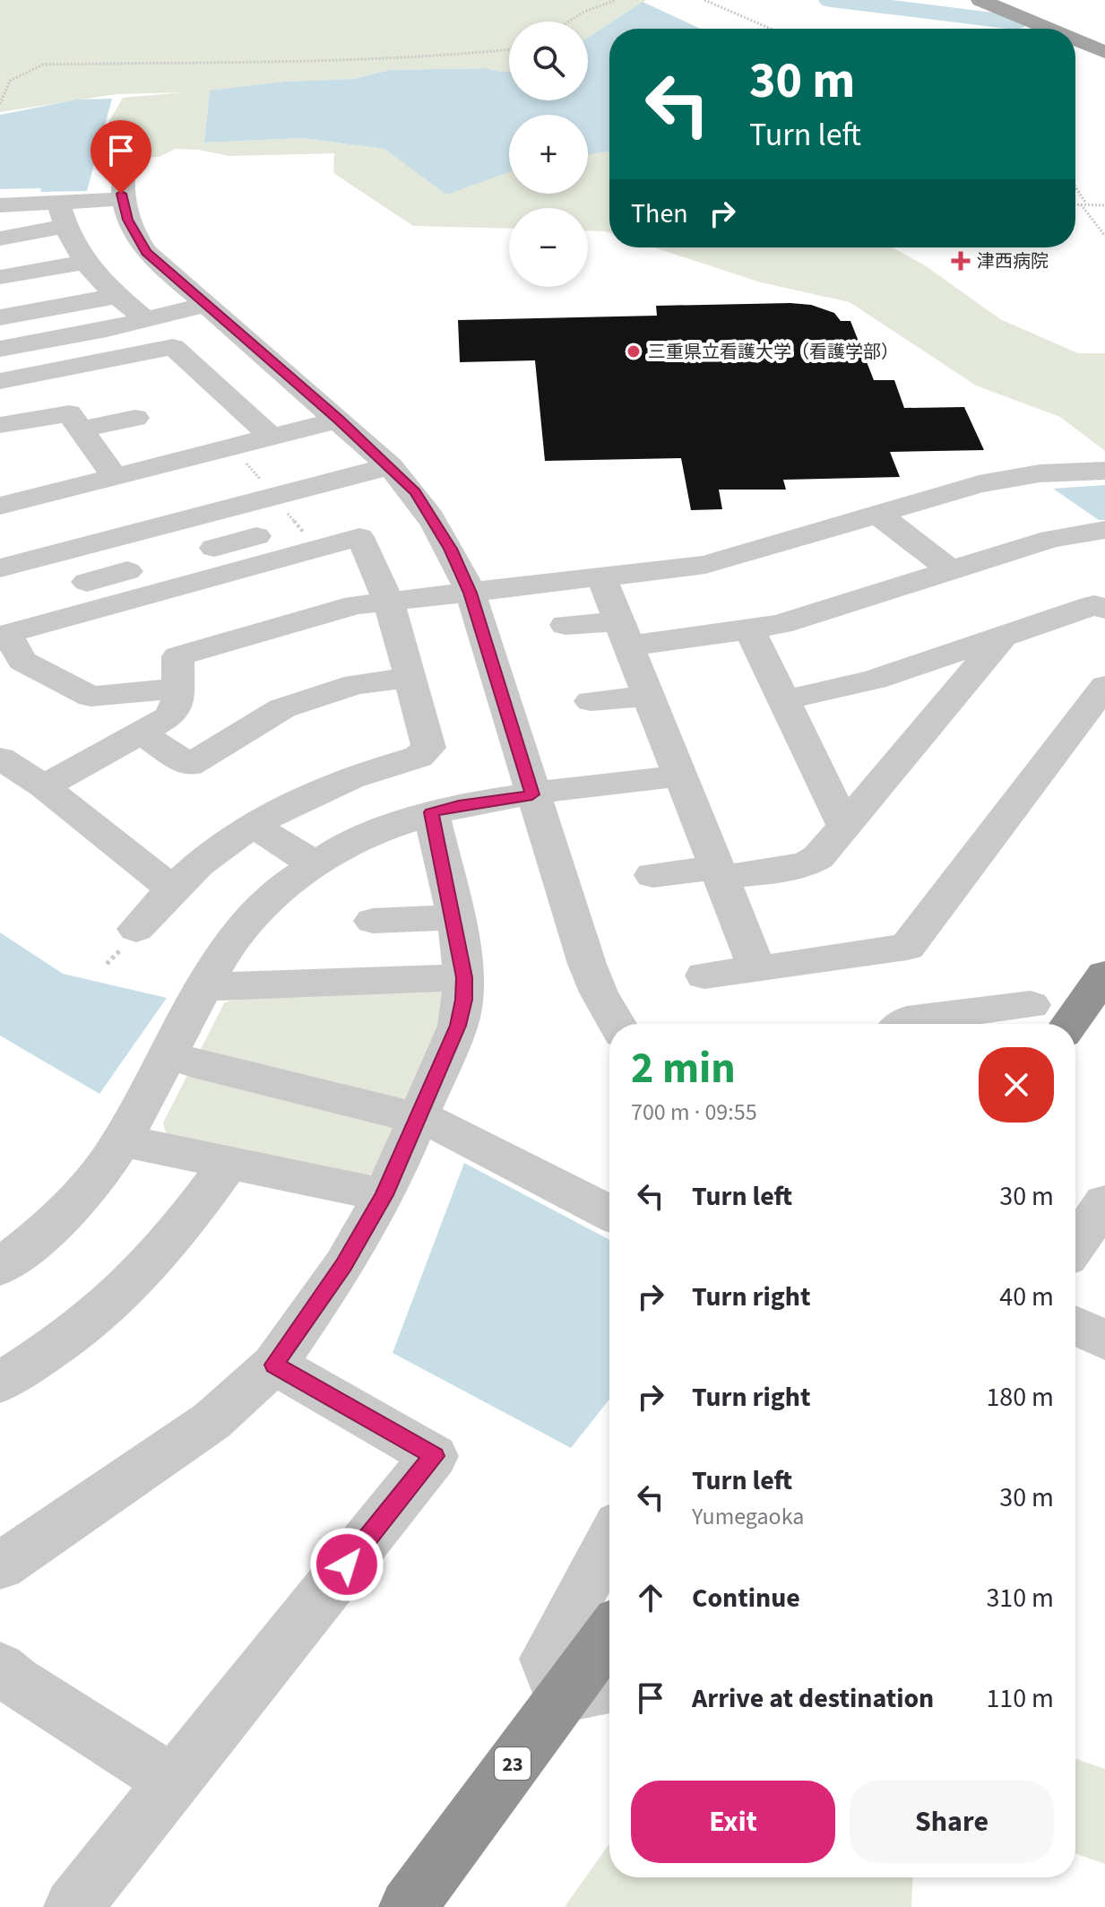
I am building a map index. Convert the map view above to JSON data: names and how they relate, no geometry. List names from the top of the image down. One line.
{"streets":{"highway":["23"]},"places":{"health":["津西病院"],"other":["三重県立看護大学（看護学部）"]},"page":{"map_buttons":["+","−"],"turn":["30 m","Turn left"],"then":"Then","heading":["2 min","700 m · 09:55"],"list":[{"name":"Turn left","value":"30 m"},{"name":"Turn right","value":"40 m"},{"name":"Turn right","value":"180 m"},{"name":"Turn left","note":"Yumegaoka","value":"30 m"},{"name":"Continue","value":"310 m"},{"name":"Arrive at destination","value":"110 m"}],"buttons":["Exit","Share"]}}
